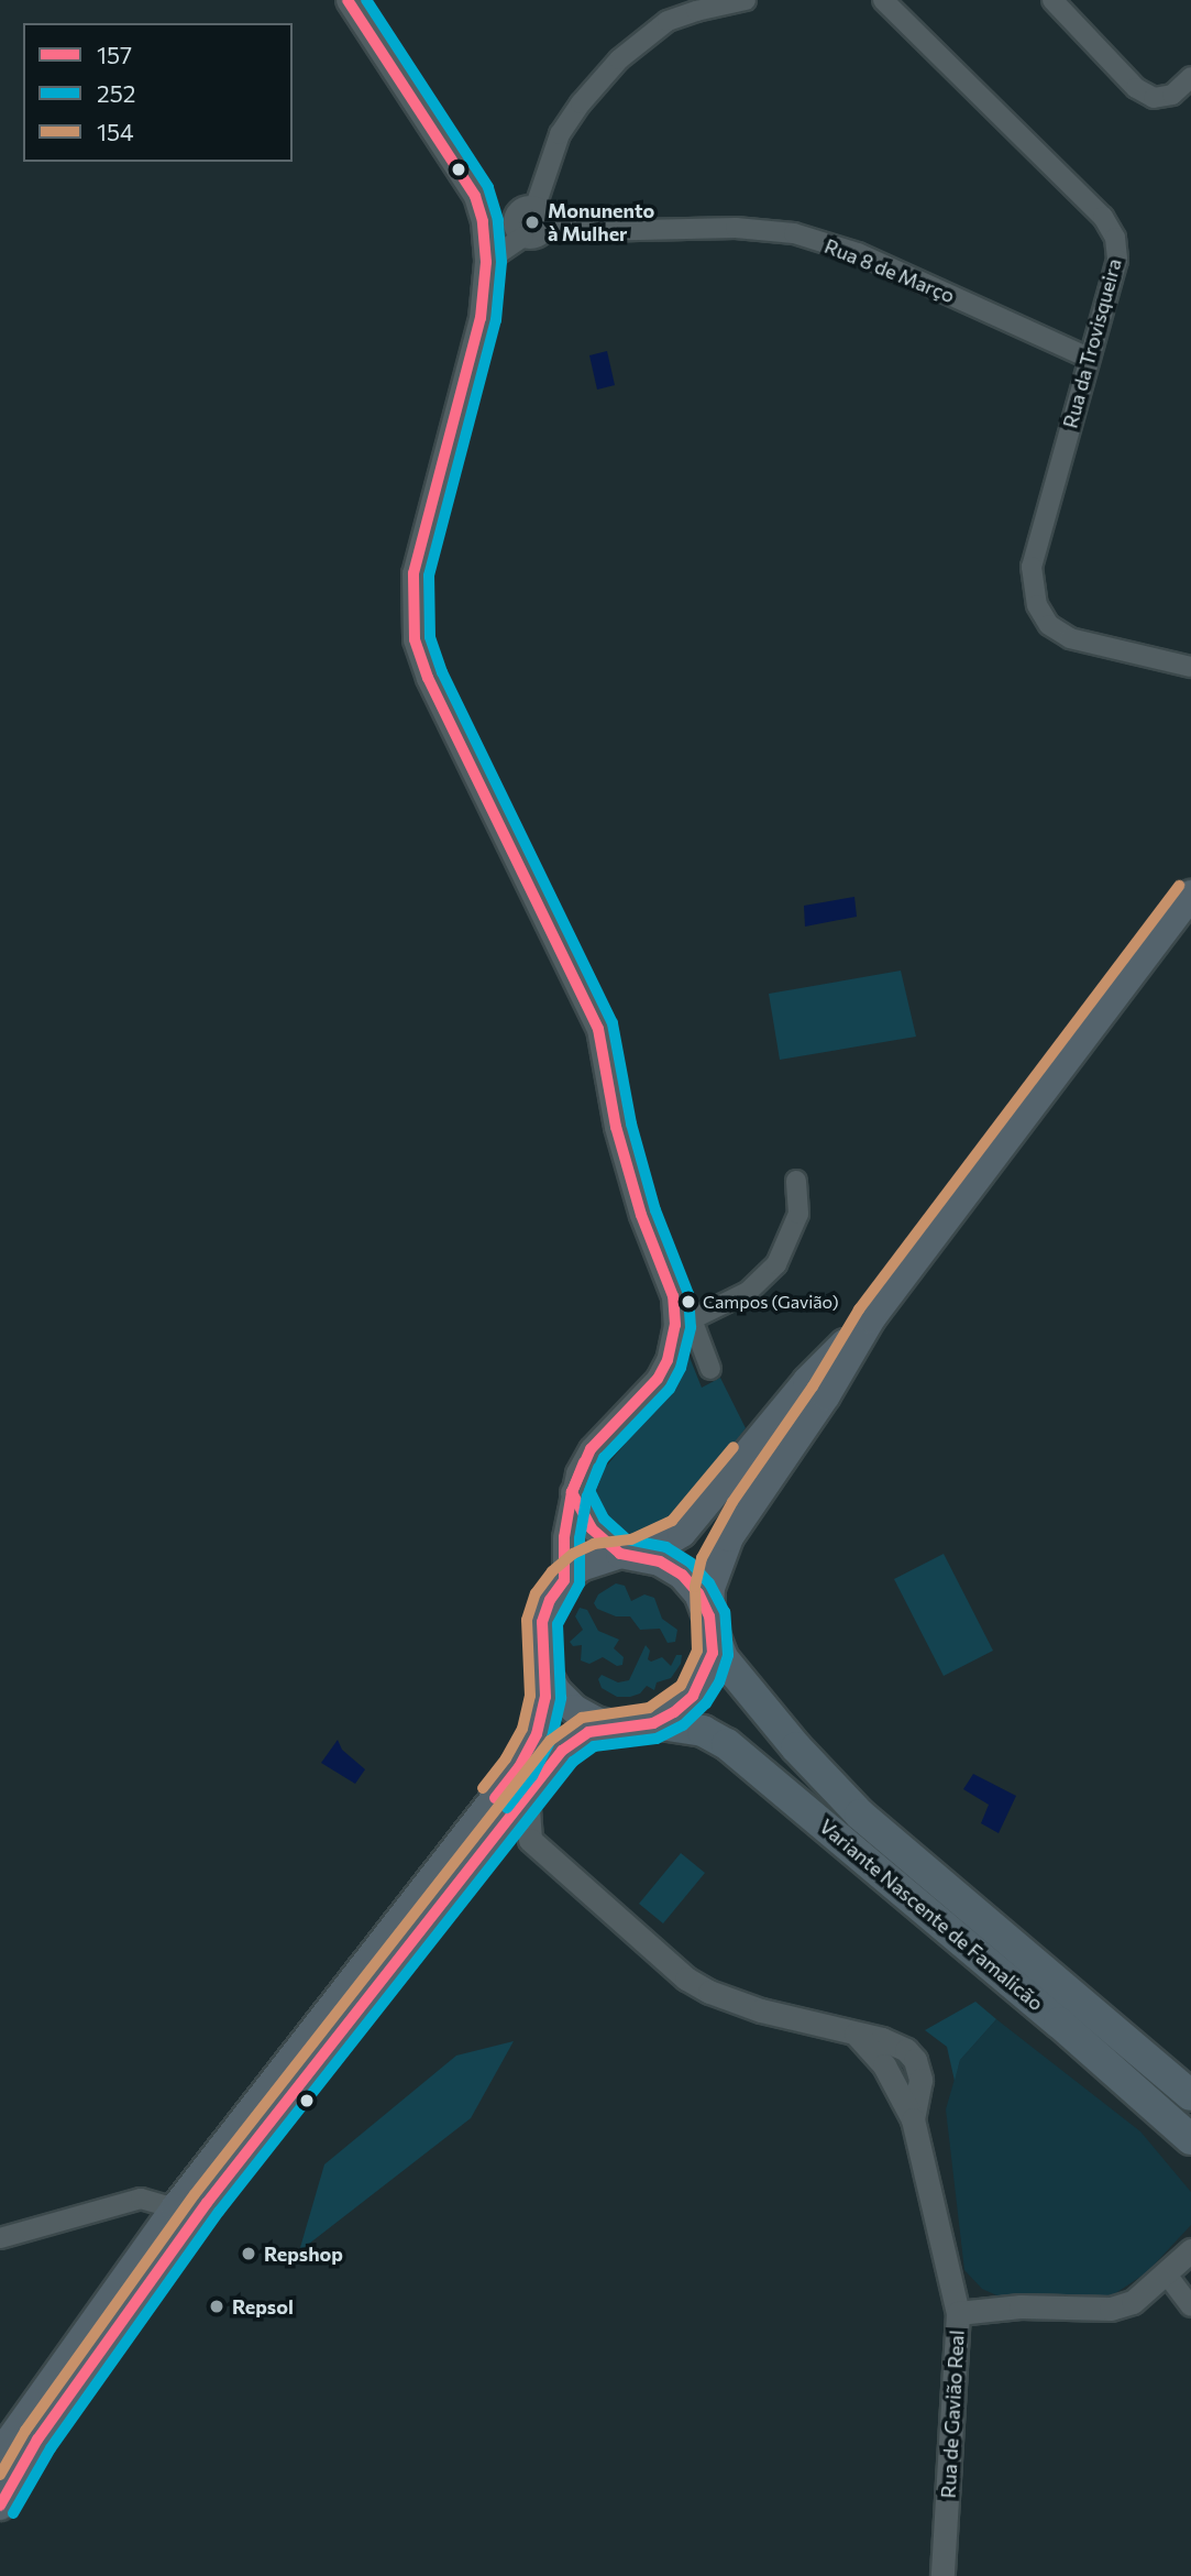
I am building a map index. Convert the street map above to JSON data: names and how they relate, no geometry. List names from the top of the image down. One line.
{"streets":{"highway":["Variante Nascente de Famalicão"],"street":["Rua 8 de Março","Rua da Trovisqueira","Rua de Gavião Real"]},"crossings":[["Rua 8 de Março","Rua da Trovisqueira"]],"places":["Monunento à Mulher","Campos (Gavião)","Repshop","Repsol"],"lines":["transit line 157","transit line 252","transit line 154"],"legend":["157","252","154"]}
